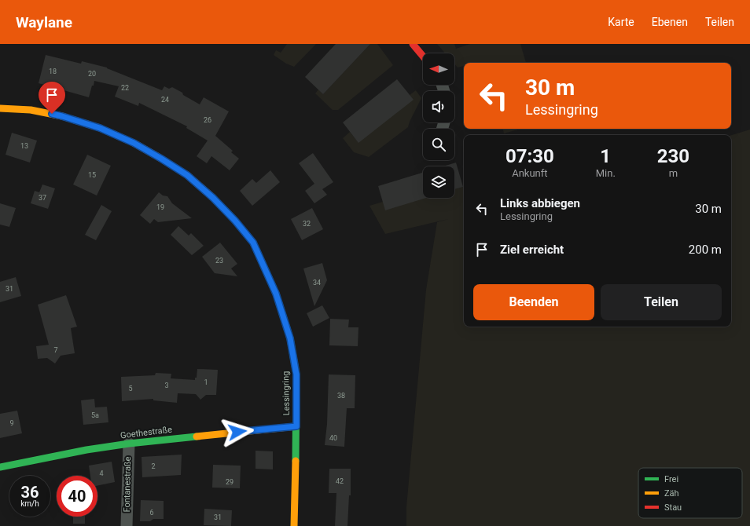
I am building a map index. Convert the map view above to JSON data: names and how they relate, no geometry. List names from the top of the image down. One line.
{"streets":{"street":["Lessingring","Goethestraße","Fontanestraße"]},"crossings":[["Lessingring","Goethestraße"],["Goethestraße","Fontanestraße"]],"house_numbers":["18","20","22","24","26","13","15","37","19","32","23","34","31","7","1","3","5","38","5a","9","40","2","4","42","29","6","31"],"legend":["Frei","Zäh","Stau"],"north":"left","page":{"header":"Waylane","nav":["Karte","Ebenen","Teilen"],"turn":["30 m","Lessingring"],"eta":["07:30","Ankunft","1","Min.","230","m"],"list":[{"name":"Links abbiegen","note":"Lessingring","value":"30 m"},{"name":"Ziel erreicht","value":"200 m"}],"buttons":["Beenden","Teilen"],"speed":"36 km/h","limit":"40"}}
